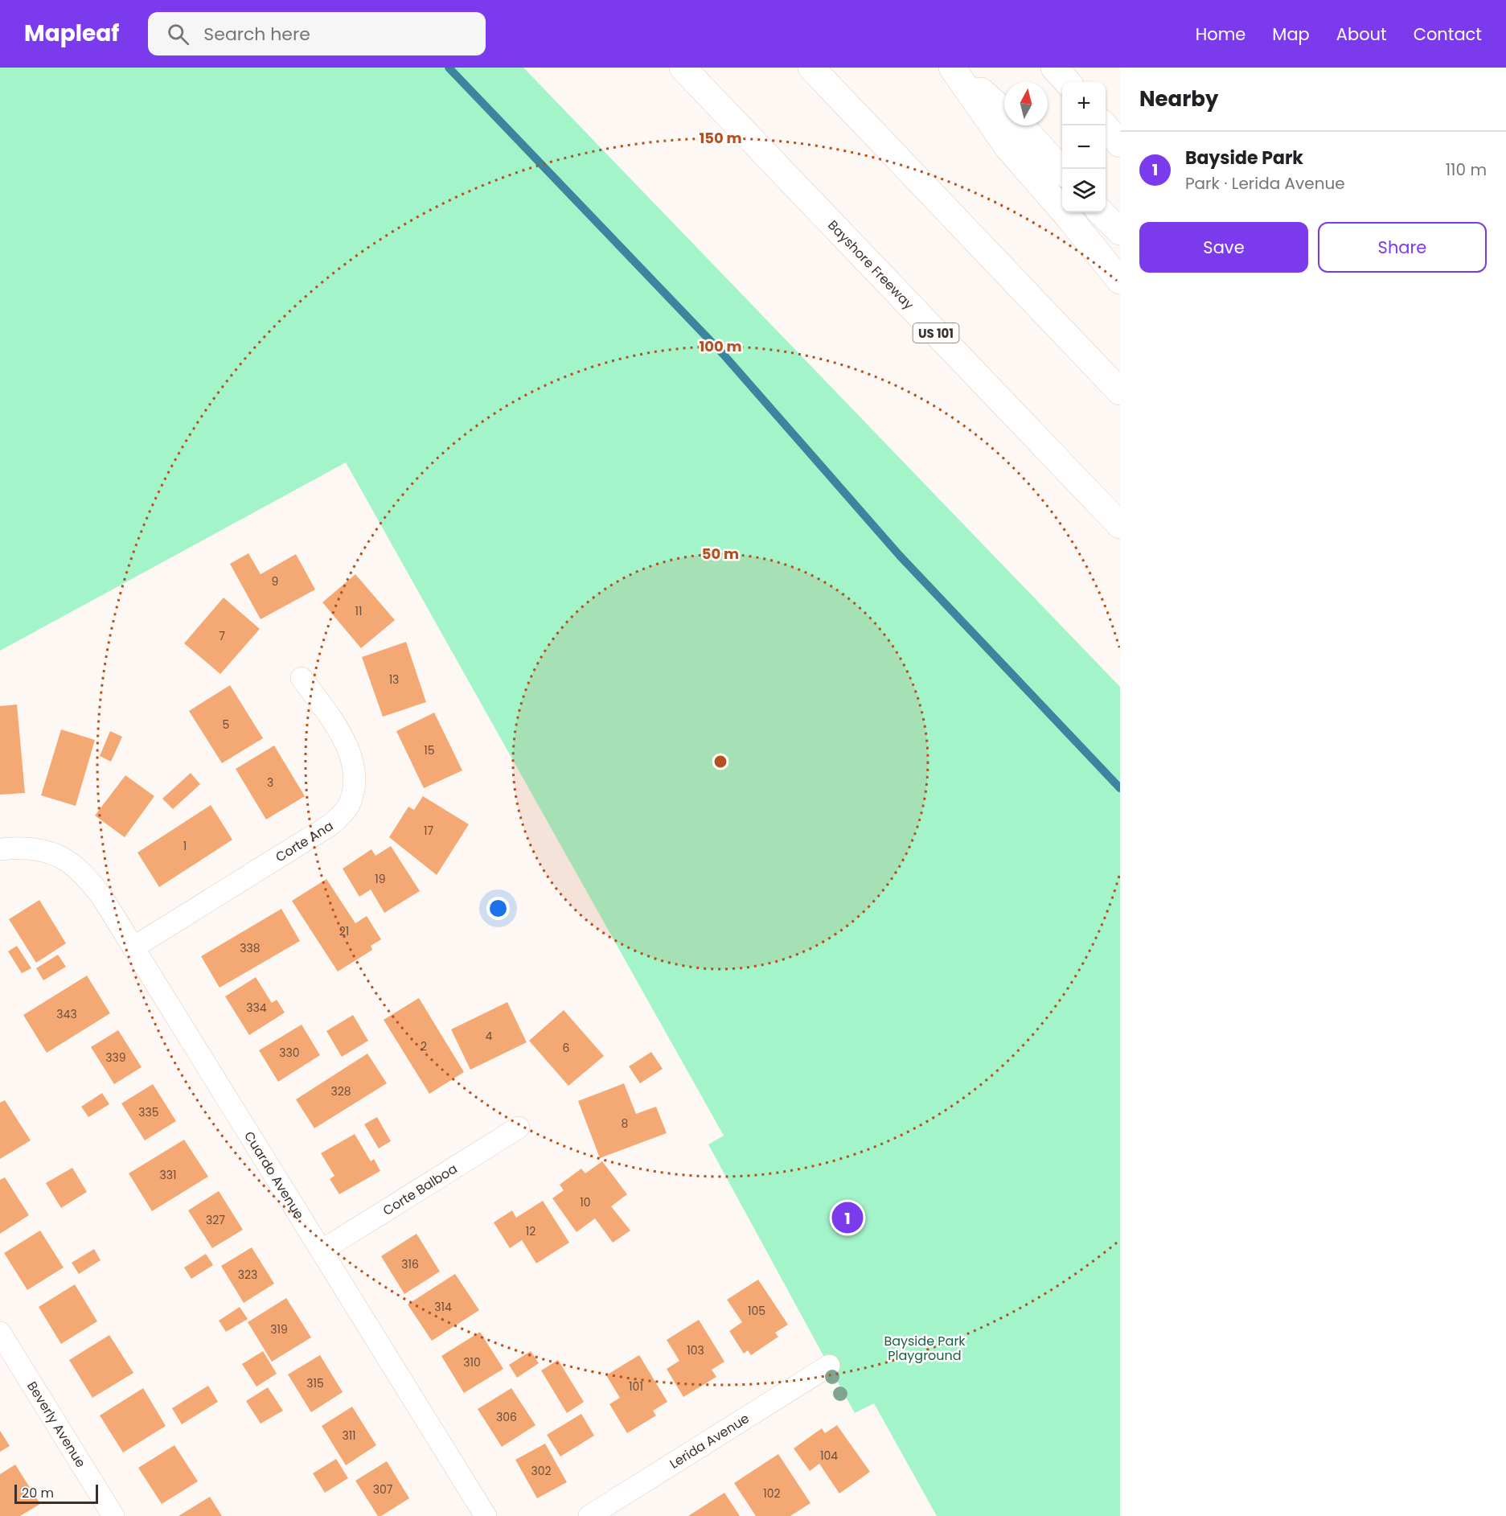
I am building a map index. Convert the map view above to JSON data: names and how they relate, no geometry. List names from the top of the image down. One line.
{"streets":{"highway":["Bayshore Freeway","US 101"],"street":["Corte Ana","Cuardo Avenue","Corte Balboa","Beverly Avenue","Lerida Avenue"]},"crossings":[["Corte Ana","Cuardo Avenue"],["Cuardo Avenue","Corte Balboa"]],"parks":["Bayside Park Playground"],"house_numbers":["9","11","7","13","5","15","3","17","1","19","21","338","334","343","4","2","6","330","339","328","335","8","331","10","327","12","316","323","314","105","319","103","310","315","101","306","311","104","302","307","102"],"scale_bar":"20 m","north":"top","page":{"header":"Mapleaf","search":"Search here","nav":["Home","Map","About","Contact"],"heading":"Nearby","map_buttons":["+","−"],"list":[{"mark":"1","name":"Bayside Park","note":"Park · Lerida Avenue","value":"110 m"}],"buttons":["Save","Share"],"pins":"1","scale":"20 m"},"rings":["150 m","100 m","50 m"]}
